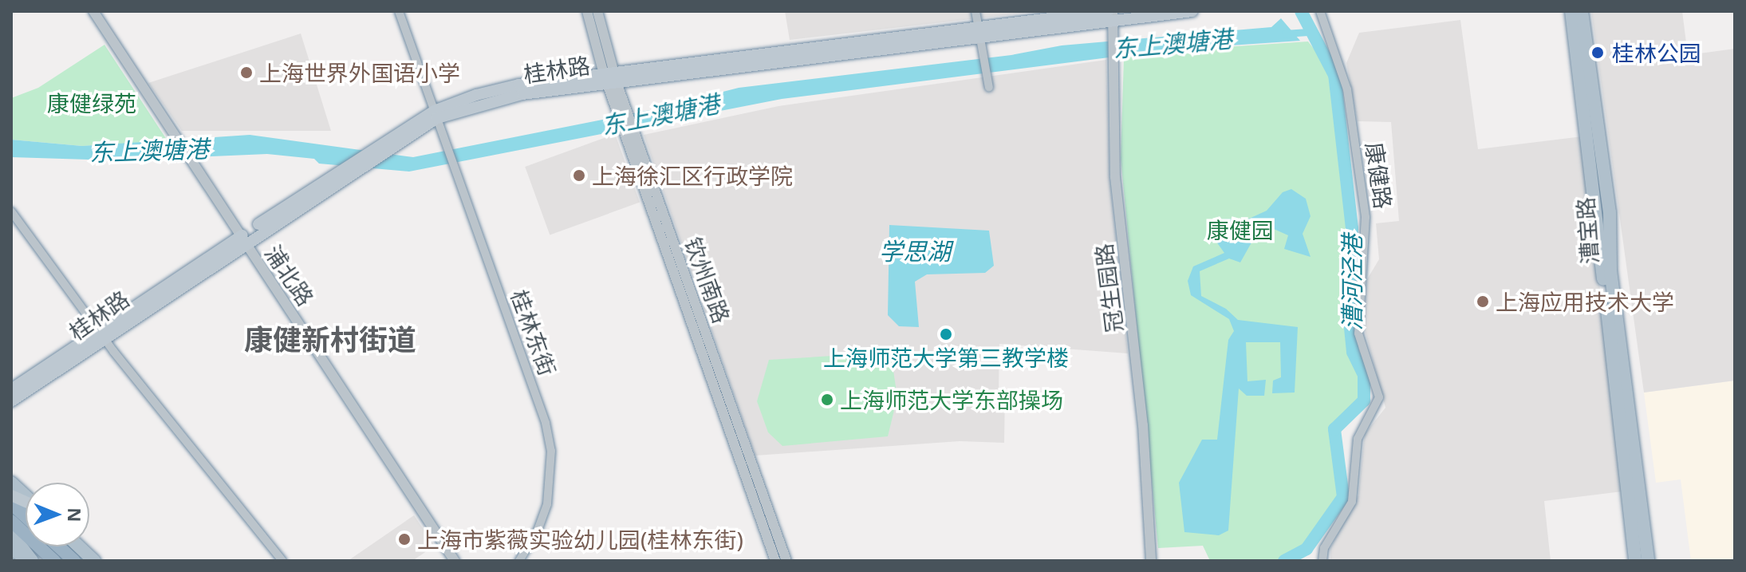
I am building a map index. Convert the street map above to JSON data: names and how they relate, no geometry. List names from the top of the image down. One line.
{"streets":{"main road":["桂林路","漕宝路"],"street":["康健路","浦北路","钦州南路","冠生园路","桂林东街"]},"crossings":[["桂林路","浦北路"],["桂林路","钦州南路"],["桂林路","冠生园路"],["桂林路","桂林东街"]],"districts":["康健新村街道"],"water":["东上澳塘港","学思湖","漕河泾港"],"parks":["康健绿苑","康健园"],"places":["桂林公园","上海世界外国语小学","上海徐汇区行政学院","上海应用技术大学","上海师范大学第三教学楼","上海师范大学东部操场","上海市紫薇实验幼儿园(桂林东街)"],"north":"right"}
